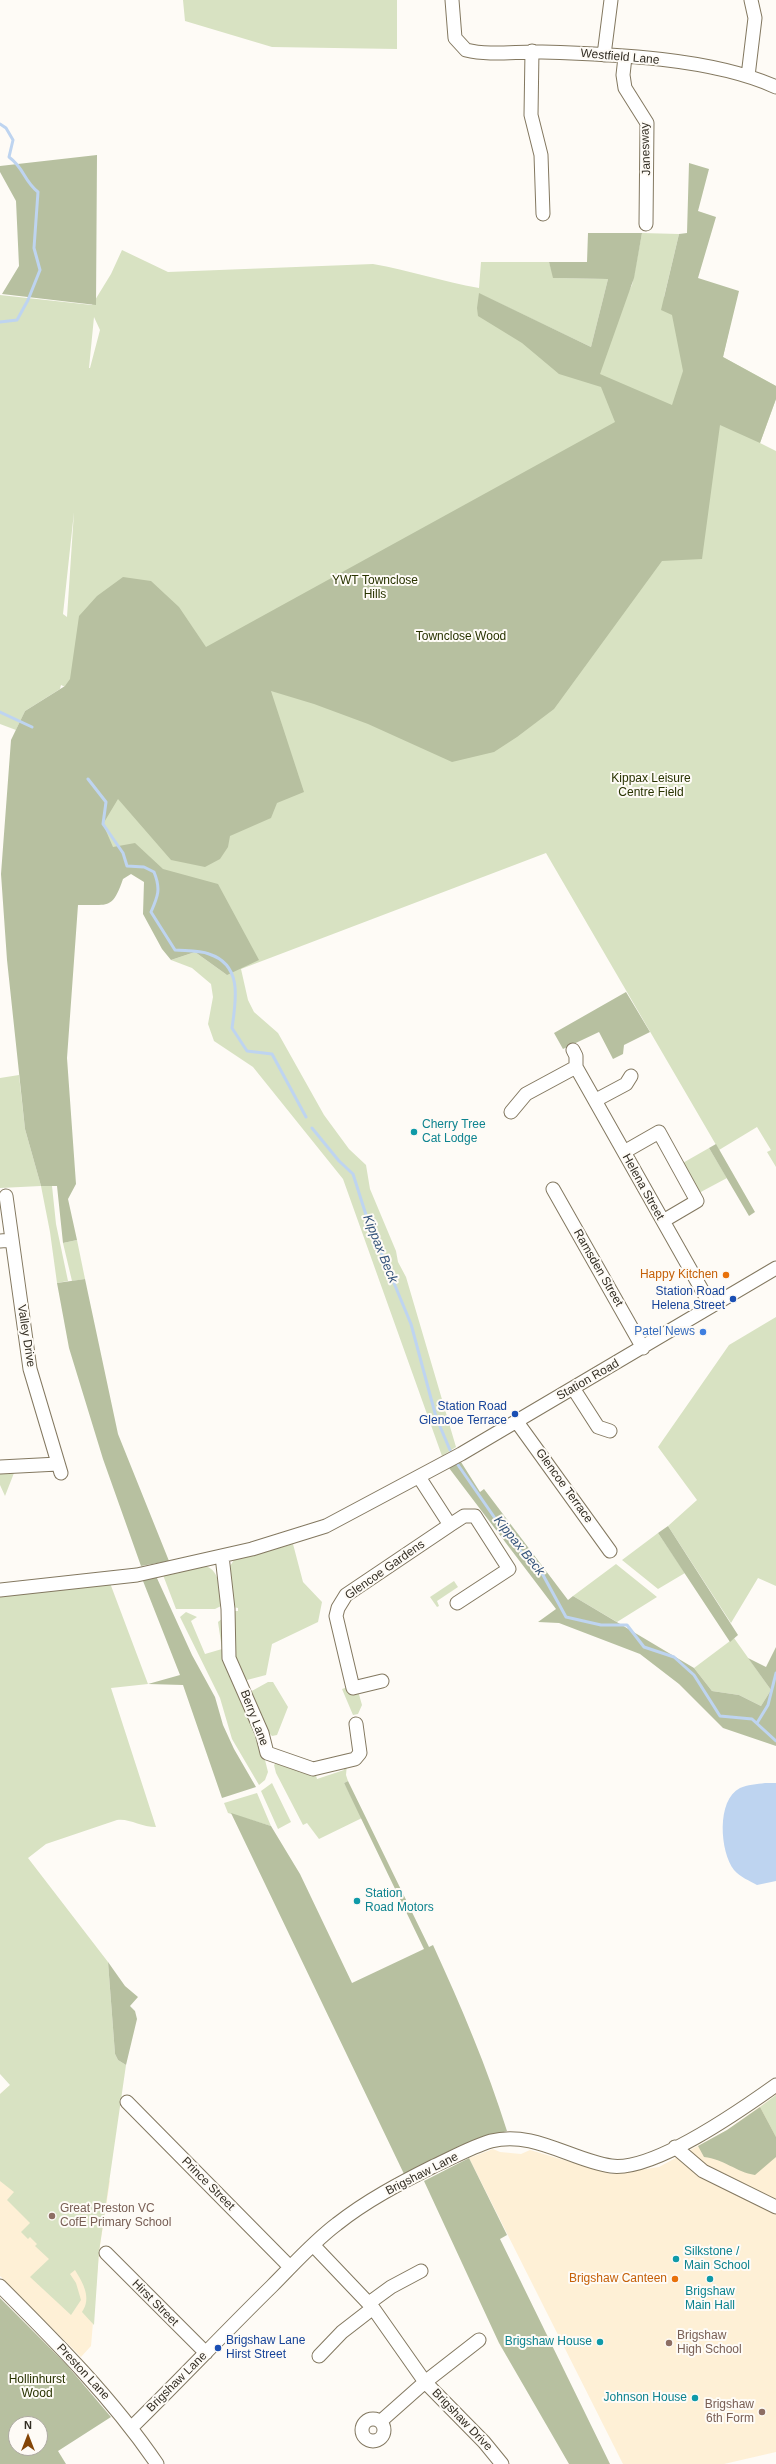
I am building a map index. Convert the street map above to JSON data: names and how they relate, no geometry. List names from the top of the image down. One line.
{"streets":{"street":["Westfield Lane","Janesway","Helena Street","Ramsden Street","Valley Drive","Station Road","Glencoe Terrace","Glencoe Gardens","Berry Lane","Brigshaw Lane","Prince Street","Hirst Street","Preston Lane","Brigshaw Drive"]},"crossings":[["Westfield Lane","Janesway"],["Helena Street","Station Road"],["Ramsden Street","Station Road"],["Station Road","Glencoe Terrace"],["Station Road","Berry Lane"],["Brigshaw Lane","Prince Street"],["Brigshaw Lane","Hirst Street"],["Brigshaw Lane","Preston Lane"],["Brigshaw Lane","Brigshaw Drive"]],"water":["Kippax Beck"],"parks":["YWT Townclose Hills","Townclose Wood","Kippax Leisure Centre Field","Hollinhurst Wood"],"places":["Cherry Tree Cat Lodge","Happy Kitchen","Station Road Helena Street","Patel News","Station Road Glencoe Terrace","Station Road Motors","Great Preston VC CofE Primary School","Silkstone / Main School","Brigshaw Canteen","Brigshaw Main Hall","Brigshaw House","Brigshaw High School","Brigshaw Lane Hirst Street","Johnson House","Brigshaw 6th Form"],"north":"top"}
